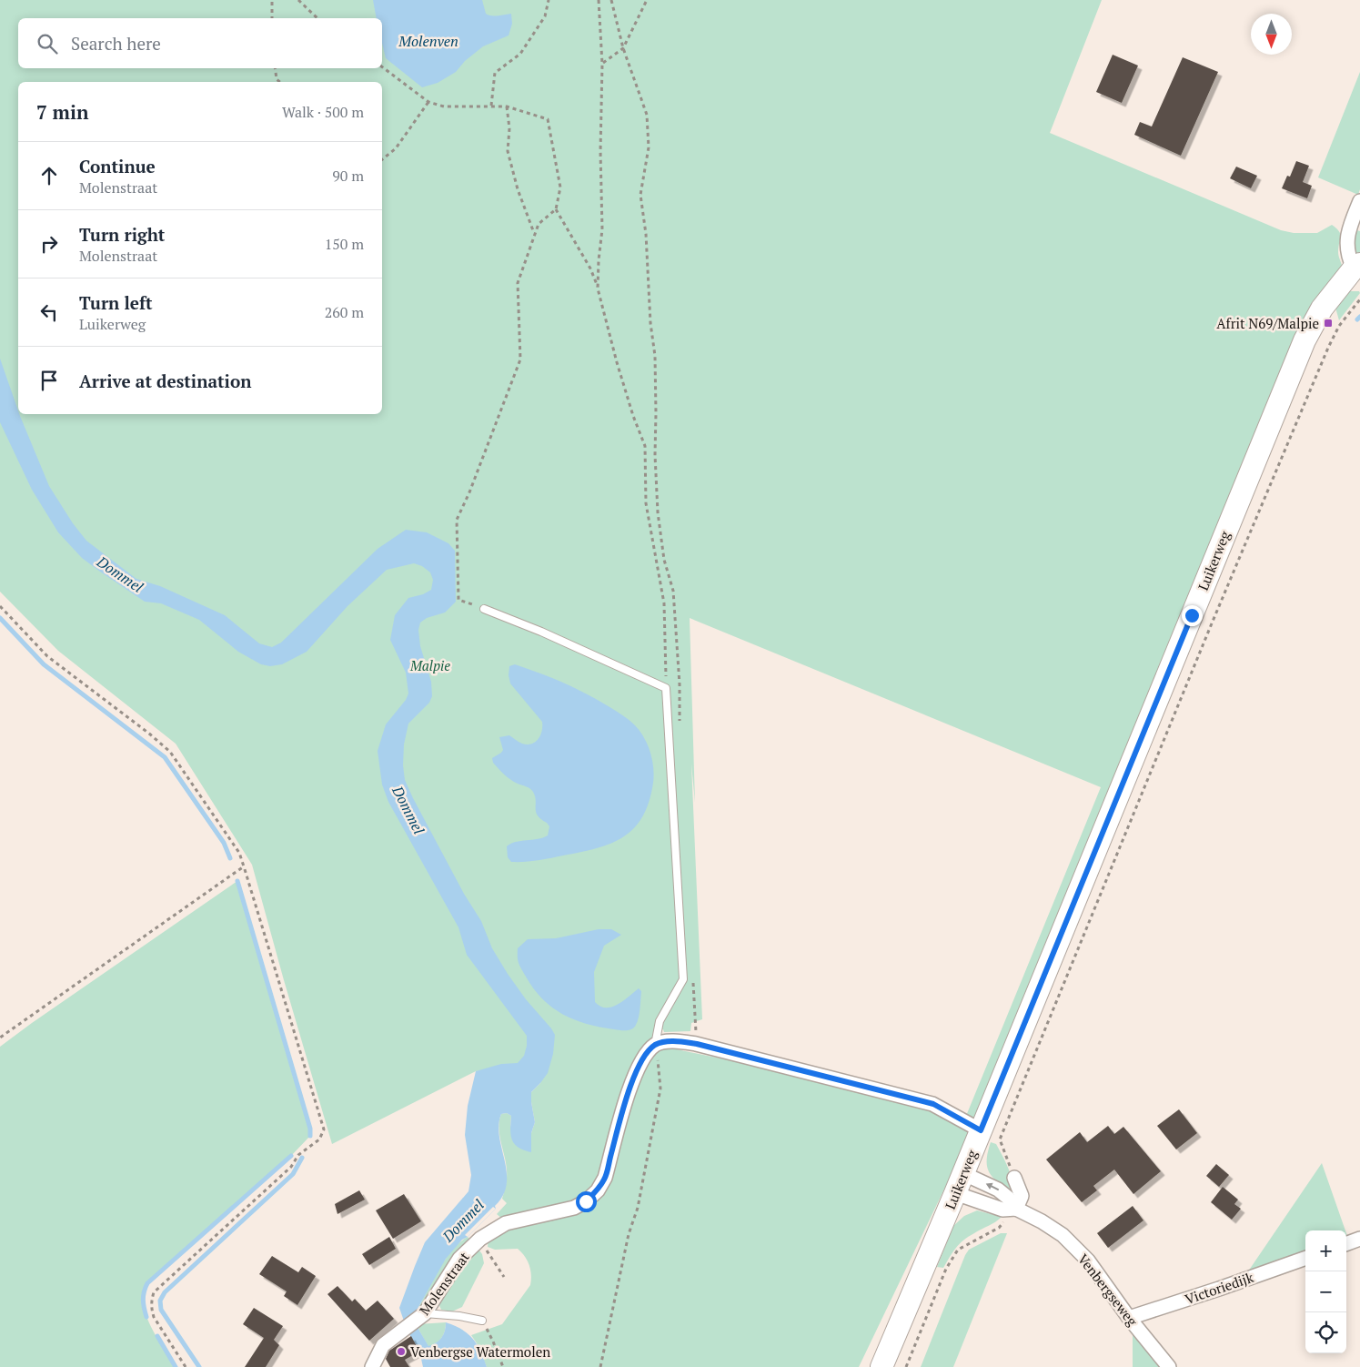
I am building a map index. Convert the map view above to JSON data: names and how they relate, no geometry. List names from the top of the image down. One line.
{"streets":{"main road":["Luikerweg"],"street":["Molenstraat","Victoriedijk","Venbergseweg"]},"crossings":[["Luikerweg","Venbergseweg"],["Victoriedijk","Venbergseweg"]],"water":["Molenven","Dommel"],"parks":["Malpie"],"places":{"transit":["Afrit N69/Malpie"],"other":["Venbergse Watermolen"]},"north":"bottom","page":{"search":"Search here","heading":["7 min","Walk · 500 m"],"list":[["Continue","Molenstraat","90 m"],["Turn right","Molenstraat","150 m"],["Turn left","Luikerweg","260 m"],"Arrive at destination"],"map_buttons":["+","−"]}}
